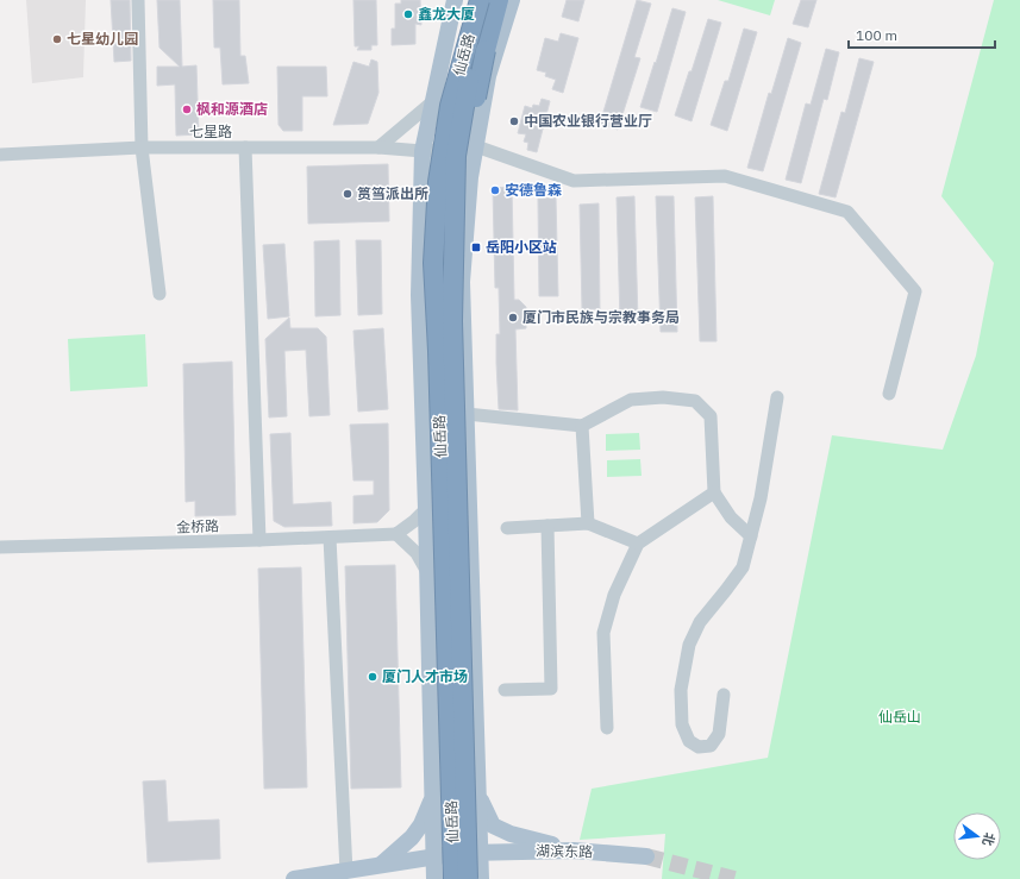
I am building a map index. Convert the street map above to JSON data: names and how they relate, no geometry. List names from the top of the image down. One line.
{"streets":{"highway":["仙岳路"],"main road":["湖滨东路"],"street":["七星路","金桥路"]},"parks":["仙岳山"],"places":{"other":["鑫龙大厦","七星幼儿园","枫和源酒店","中国农业银行营业厅","安德鲁森","筼筜派出所","厦门市民族与宗教事务局","厦门人才市场"],"transit":["岳阳小区站"]},"scale_bar":"100 m","north":"right"}
